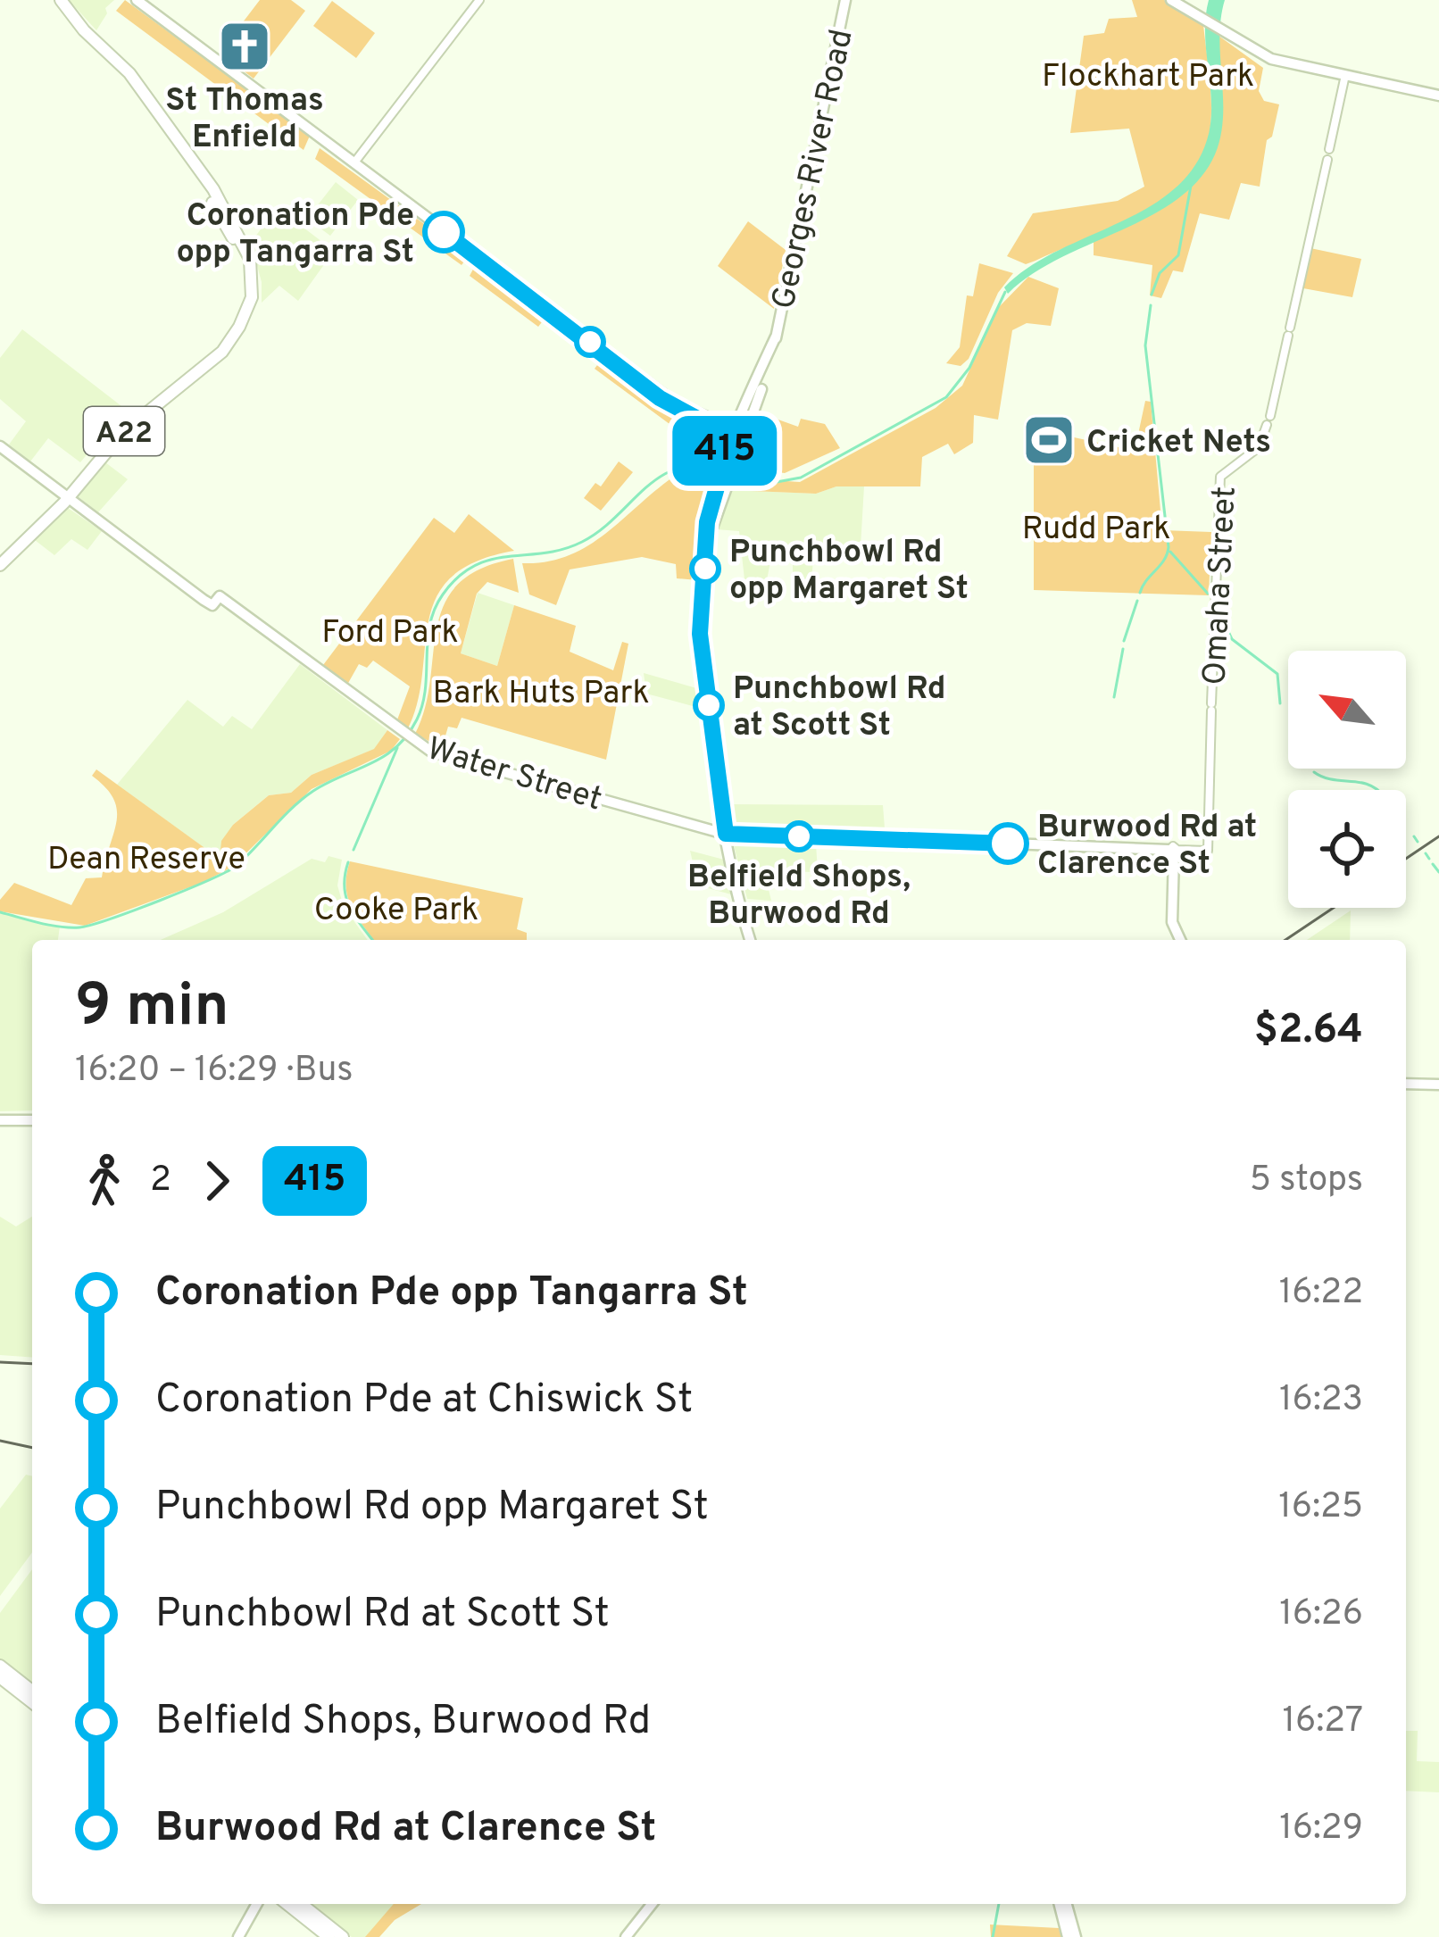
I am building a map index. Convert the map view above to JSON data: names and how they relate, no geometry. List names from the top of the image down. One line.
{"streets":{"highway":["A22"],"main road":["Georges River Road","Water Street"],"street":["Omaha Street"]},"crossings":[["A22","Water Street"],["Omaha Street","Water Street"]],"parks":["Flockhart Park","Rudd Park","Ford Park","Bark Huts Park","Dean Reserve","Cooke Park"],"places":{"church":["St Thomas Enfield"],"other":["Coronation Pde opp Tangarra St","Punchbowl Rd opp Margaret St","Punchbowl Rd at Scott St","Belfield Shops, Burwood Rd","Burwood Rd at Clarence St"],"sports":["Cricket Nets"]},"lines":["bus line 415"],"north":"top left","page":{"on_map":"415","heading":["9 min","16:20 – 16:29 · Bus","$2.64"],"legs":["2","415","5 stops"],"list":[{"name":"Coronation Pde opp Tangarra St","value":"16:22"},{"name":"Coronation Pde at Chiswick St","value":"16:23"},{"name":"Punchbowl Rd opp Margaret St","value":"16:25"},{"name":"Punchbowl Rd at Scott St","value":"16:26"},{"name":"Belfield Shops, Burwood Rd","value":"16:27"},{"name":"Burwood Rd at Clarence St","value":"16:29"}]}}
